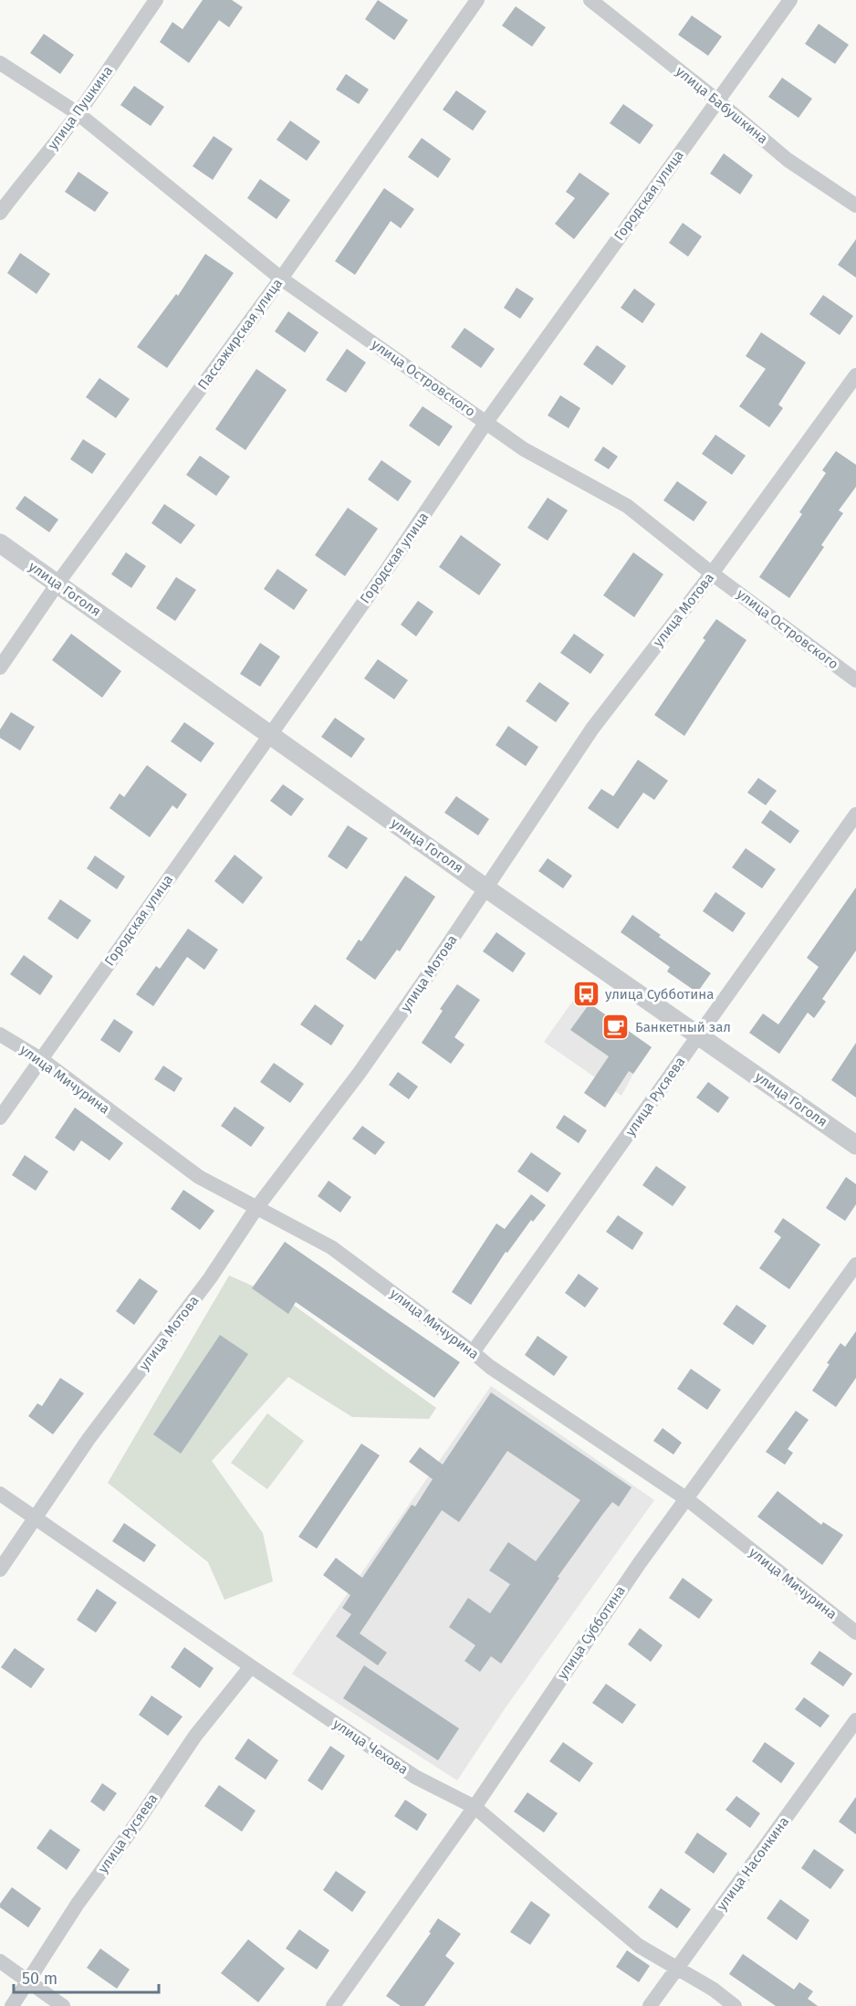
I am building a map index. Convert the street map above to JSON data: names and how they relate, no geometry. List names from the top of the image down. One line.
{"streets":{"street":["улица Бабушкина","улица Пушкина","Городская улица","Пассажирская улица","улица Островского","улица Гоголя","улица Мотова","улица Мичурина","улица Русяева","улица Субботина","улица Чехова","улица Насонкина"]},"crossings":[["улица Бабушкина","Городская улица"],["улица Пушкина","улица Островского"],["Городская улица","улица Островского"],["Городская улица","улица Гоголя"],["Городская улица","улица Мичурина"],["Пассажирская улица","улица Островского"],["Пассажирская улица","улица Гоголя"],["улица Островского","улица Мотова"],["улица Гоголя","улица Мотова"],["улица Гоголя","улица Русяева"],["улица Мотова","улица Мичурина"],["улица Мотова","улица Чехова"],["улица Мичурина","улица Русяева"],["улица Мичурина","улица Субботина"],["улица Русяева","улица Чехова"],["улица Субботина","улица Чехова"],["улица Чехова","улица Насонкина"]],"places":{"bus stop":["улица Субботина"],"cafe":["Банкетный зал"]},"scale_bar":"50 m"}
